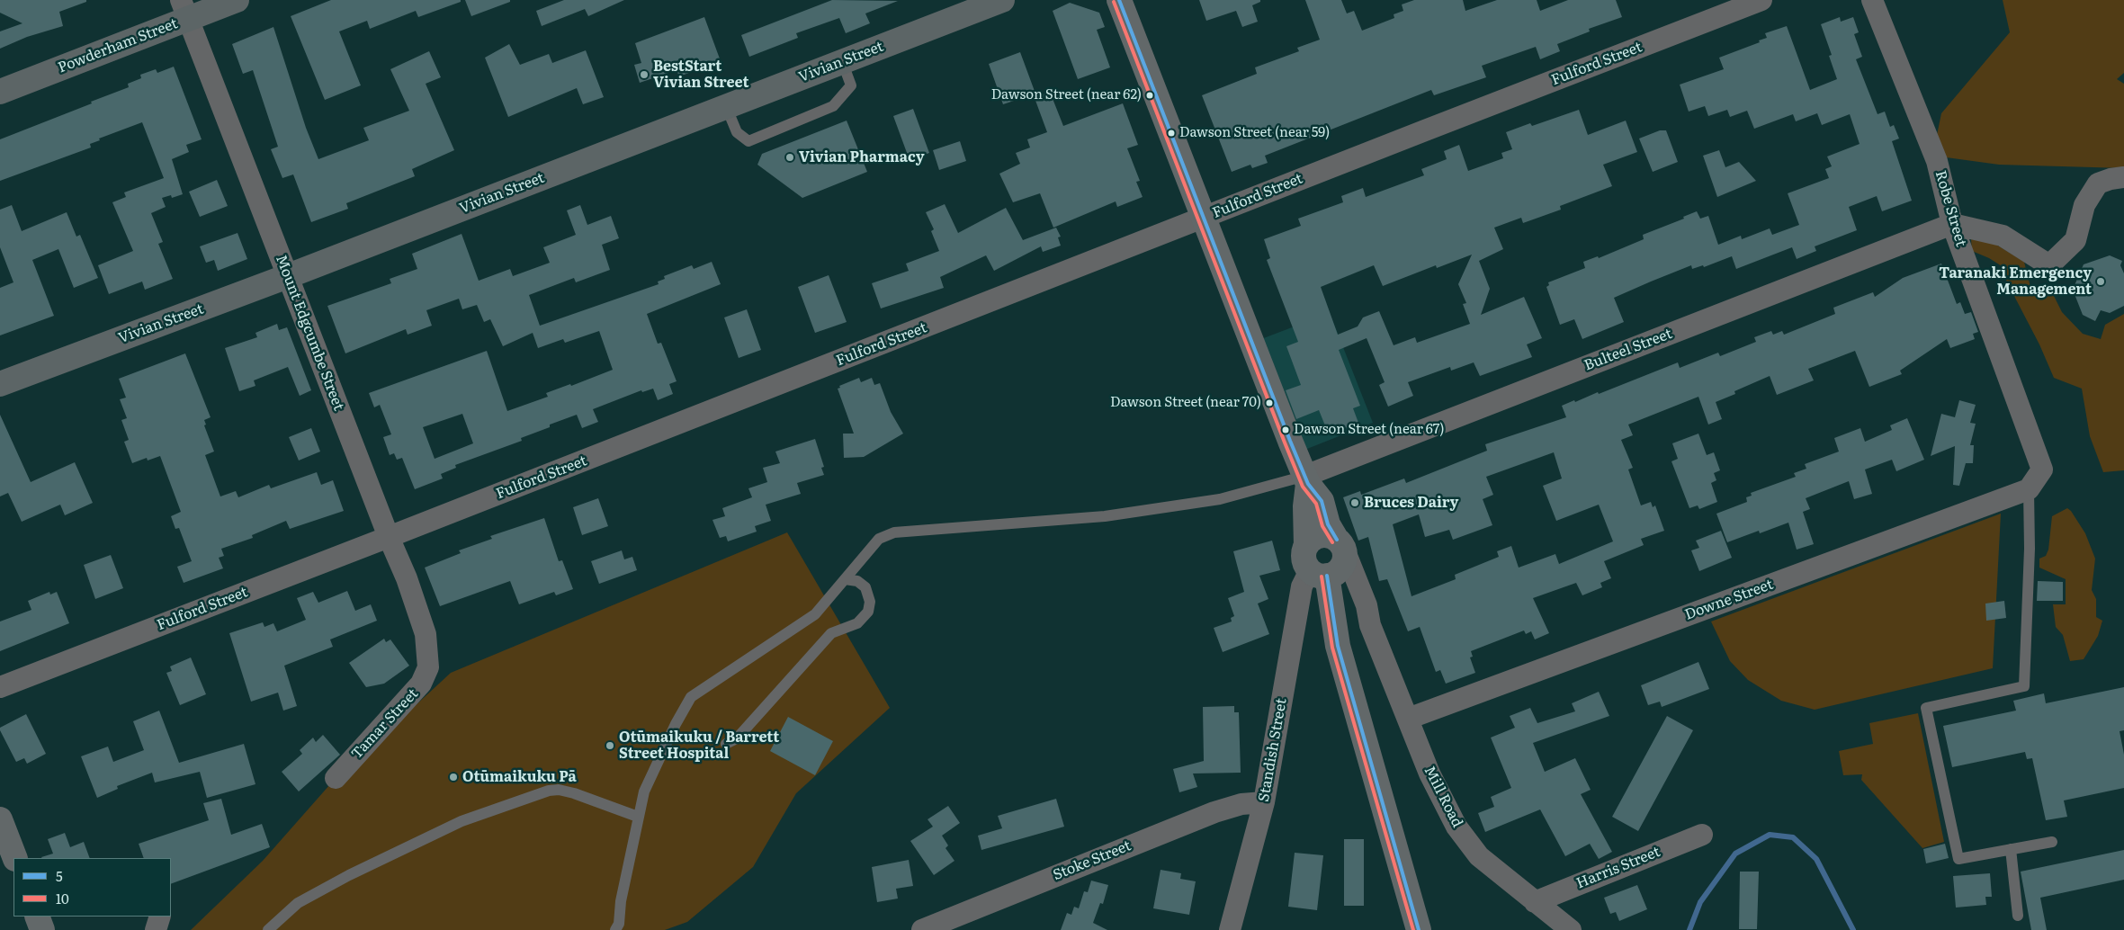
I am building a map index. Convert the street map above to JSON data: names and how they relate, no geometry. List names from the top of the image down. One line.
{"streets":{"main road":["Powderham Street","Vivian Street"],"street":["Fulford Street","Robe Street","Mount Edgcumbe Street","Bulteel Street","Downe Street","Tamar Street","Standish Street","Mill Road","Stoke Street","Harris Street"]},"crossings":[["Powderham Street","Mount Edgcumbe Street"],["Vivian Street","Mount Edgcumbe Street"],["Fulford Street","Mount Edgcumbe Street"],["Robe Street","Bulteel Street"],["Robe Street","Downe Street"],["Mount Edgcumbe Street","Tamar Street"],["Downe Street","Mill Road"],["Standish Street","Mill Road"],["Standish Street","Stoke Street"],["Mill Road","Harris Street"]],"places":["BestStart Vivian Street","Dawson Street (near 62)","Dawson Street (near 59)","Vivian Pharmacy","Taranaki Emergency Management","Dawson Street (near 70)","Dawson Street (near 67)","Bruces Dairy","Otūmaikuku / Barrett Street Hospital","Otūmaikuku Pā"],"lines":["transit line 5","transit line 10"],"legend":["5","10"]}
